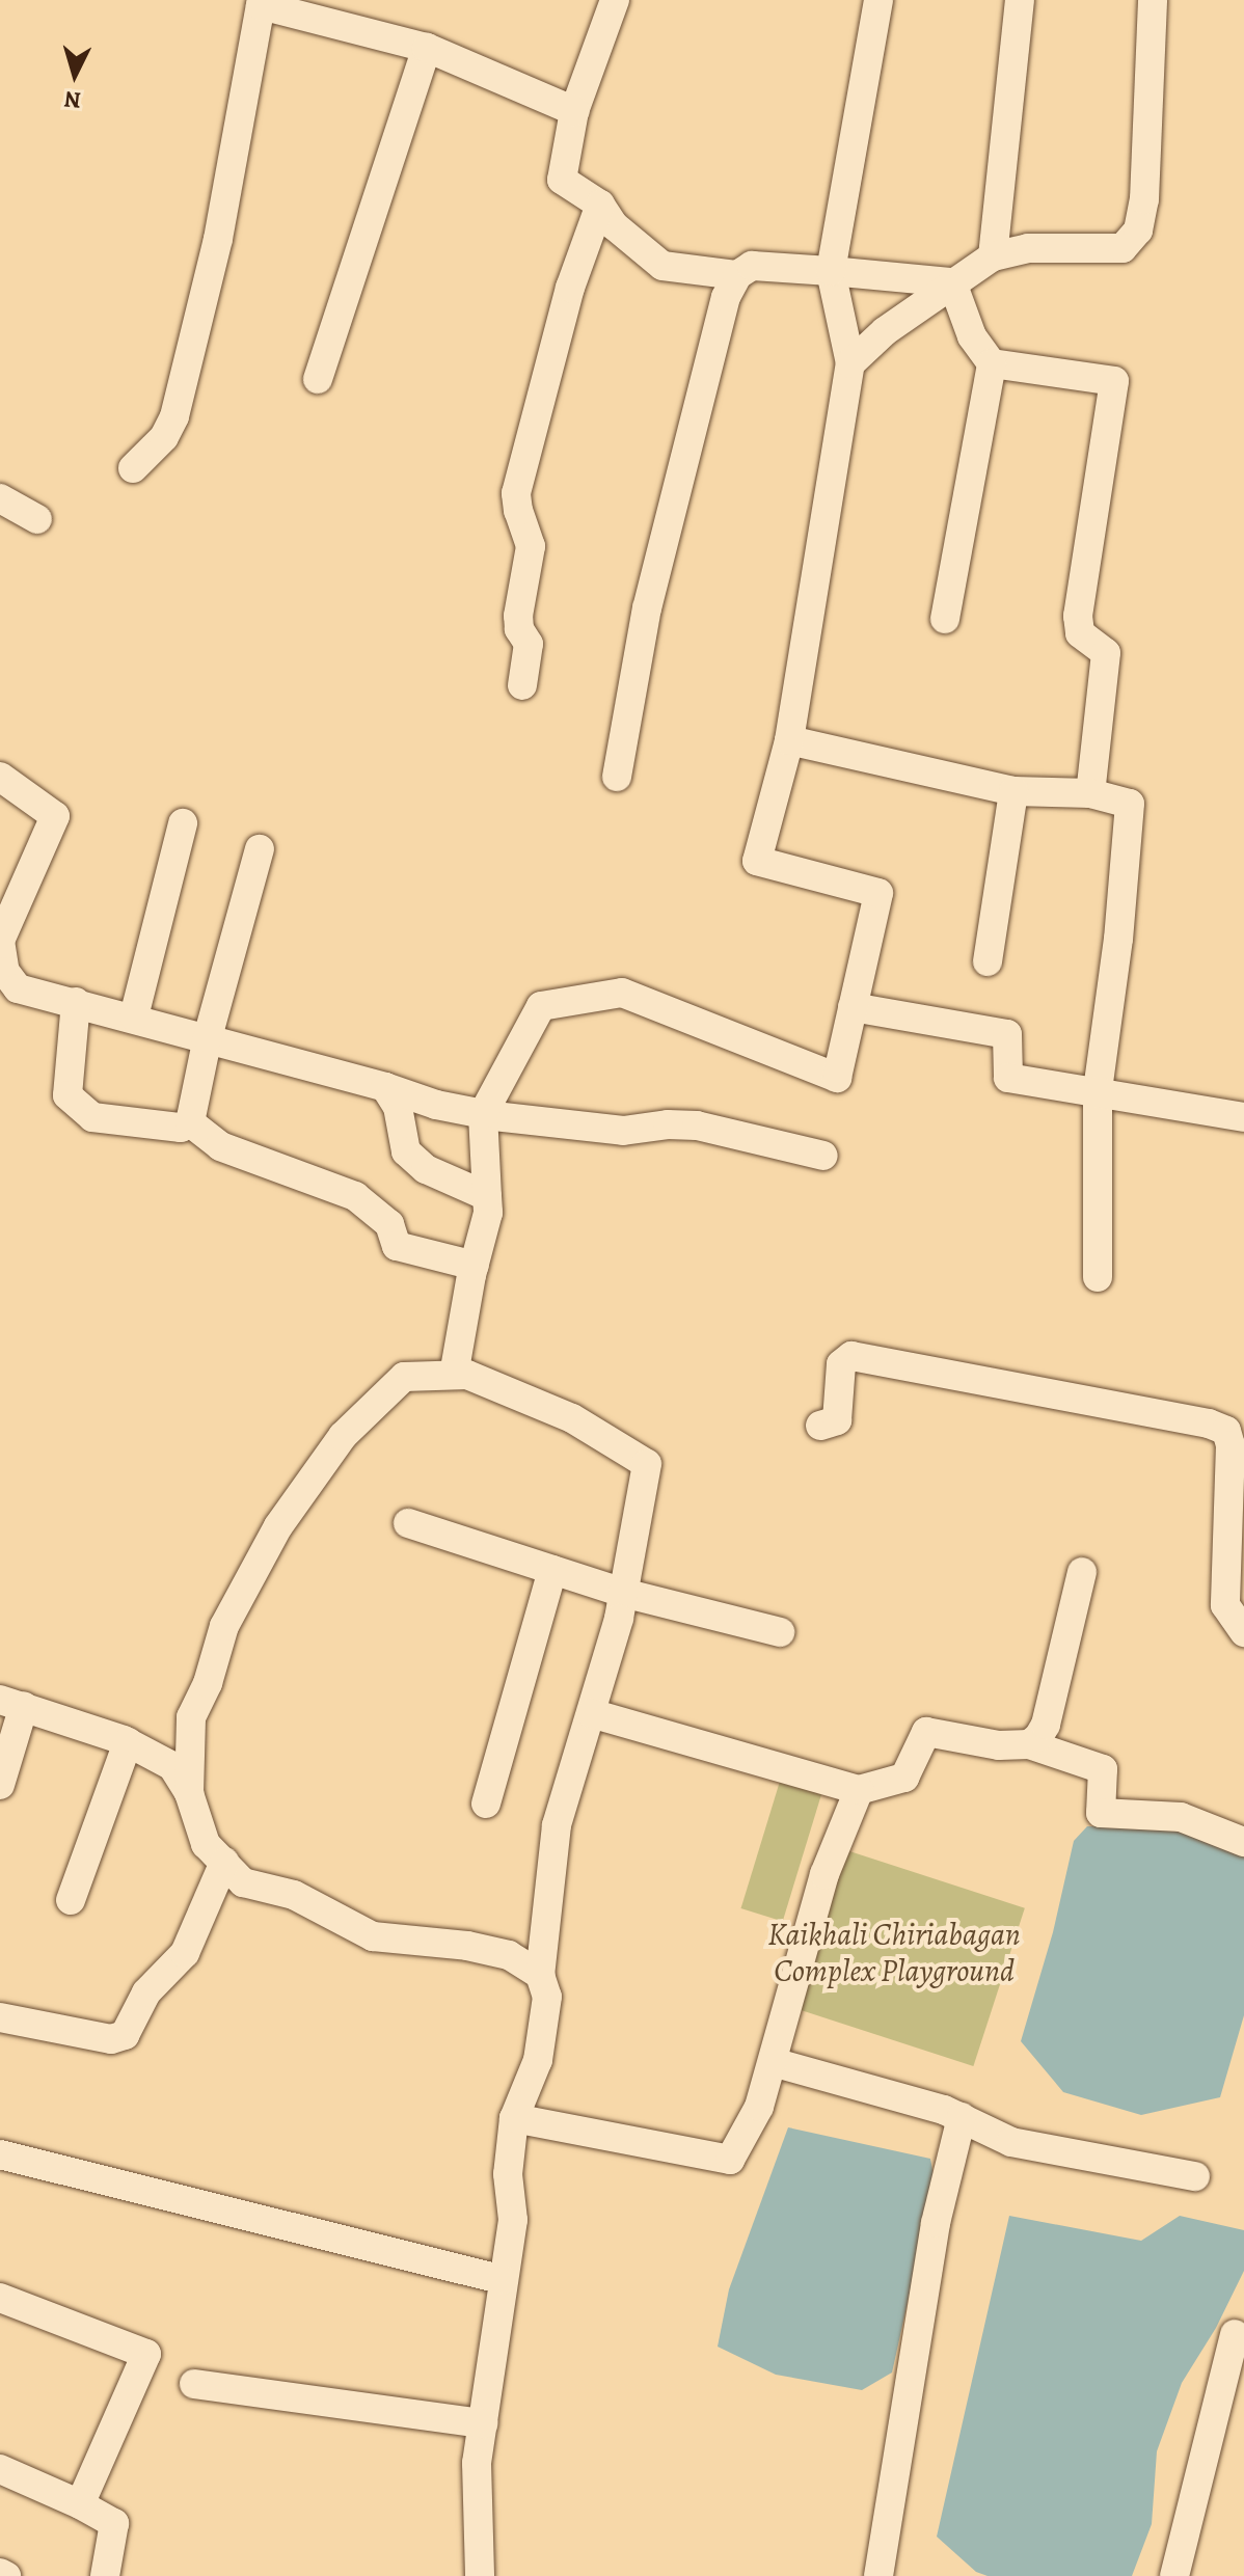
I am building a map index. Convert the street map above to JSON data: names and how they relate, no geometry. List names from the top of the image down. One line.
{"parks":["Kaikhali Chiriabagan Complex Playground"],"north":"bottom"}
